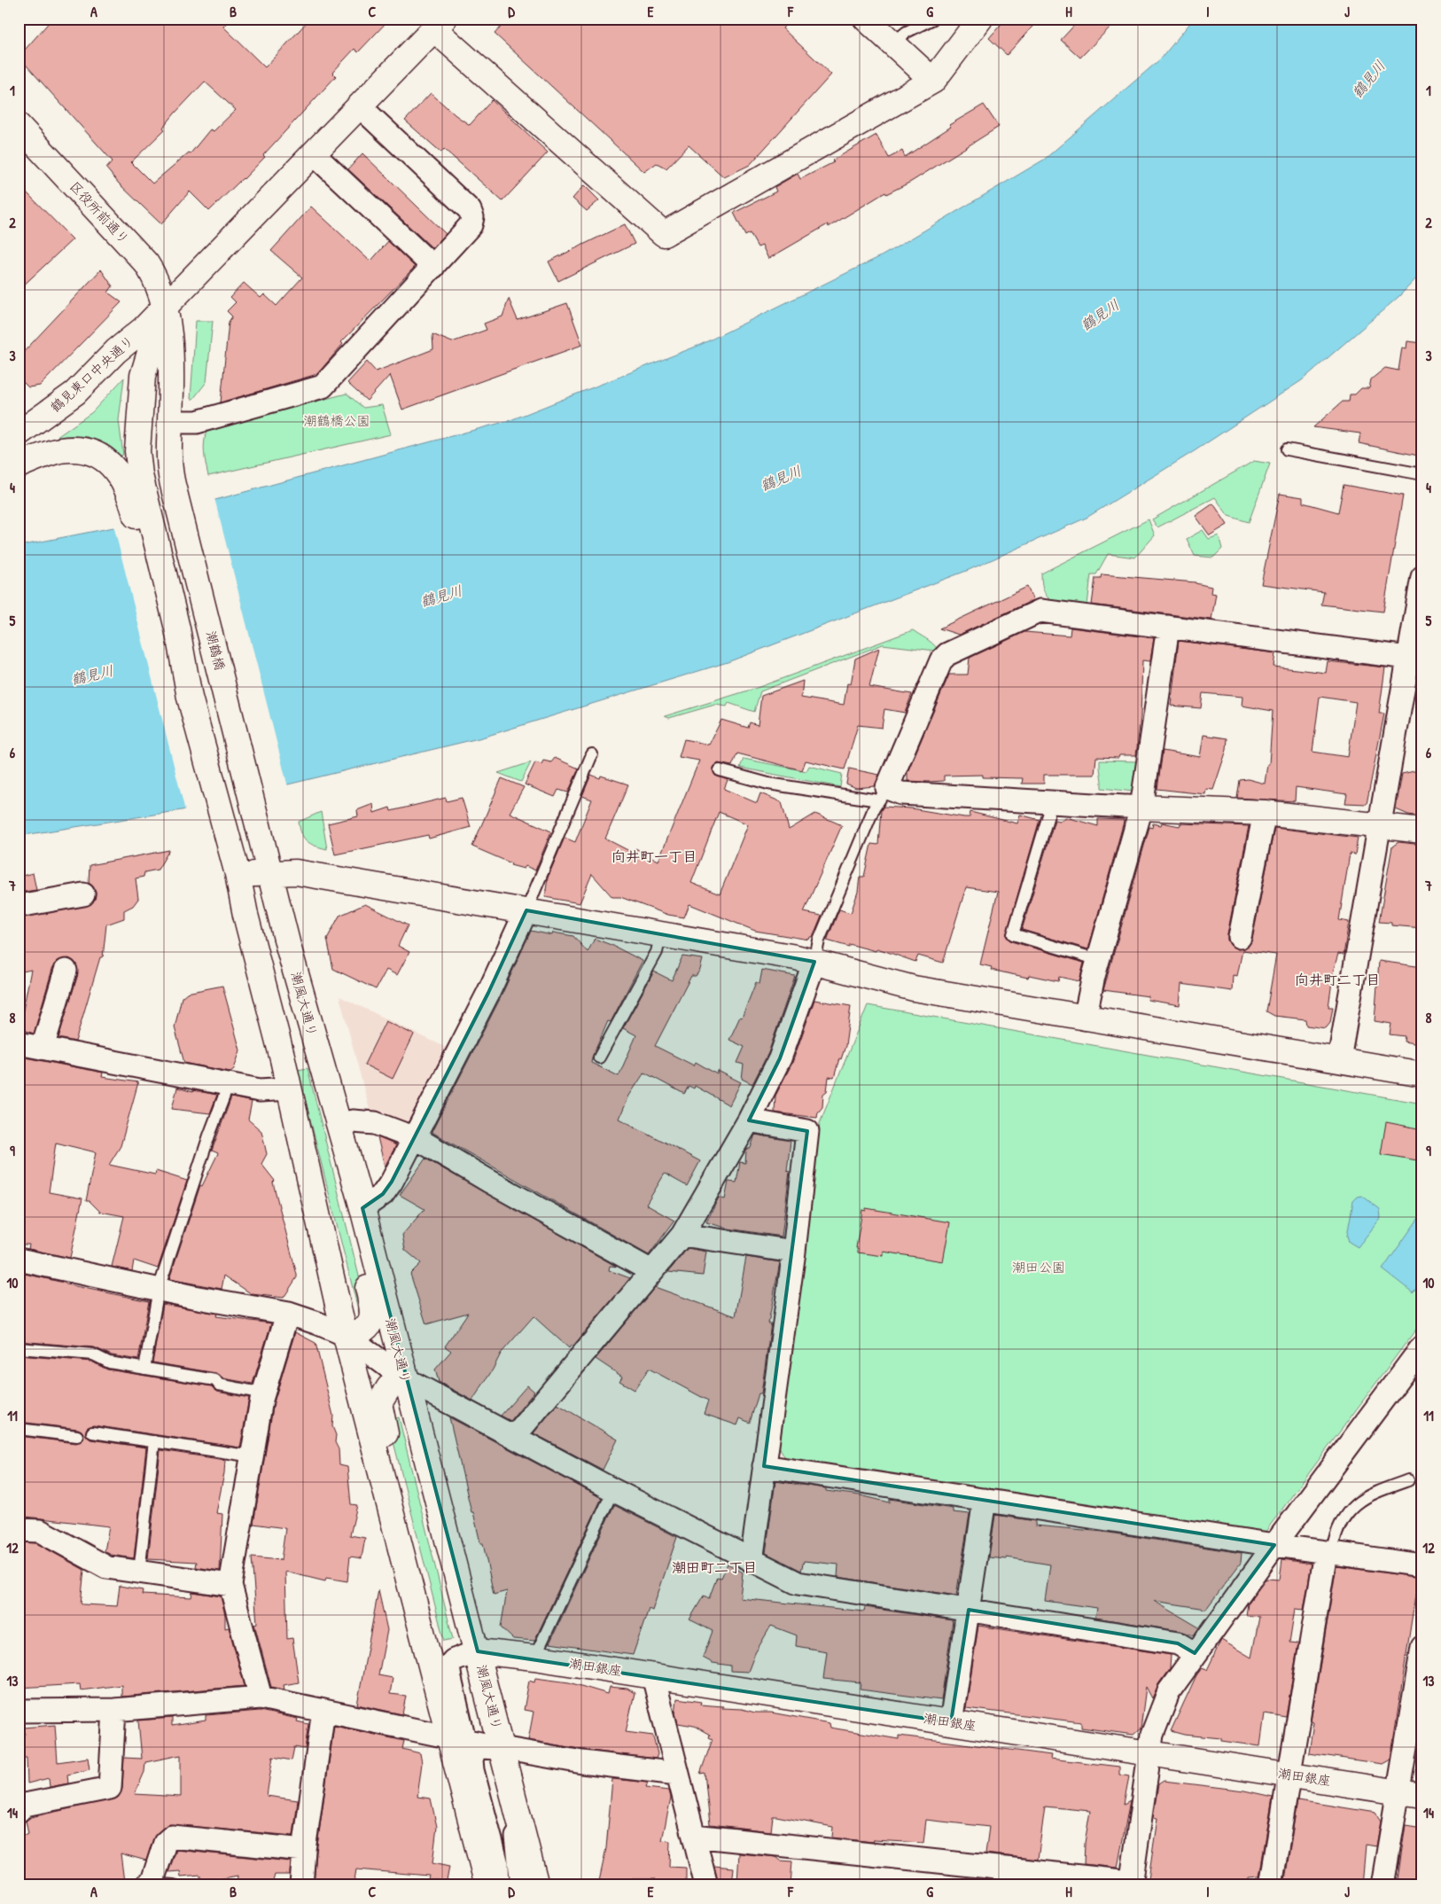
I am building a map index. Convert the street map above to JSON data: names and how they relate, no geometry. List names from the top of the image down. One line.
{"streets":{"street":["区役所前通り","鶴見東口中央通り","潮鶴橋","潮風大通り","潮田銀座"]},"crossings":[["区役所前通り","鶴見東口中央通り"],["区役所前通り","潮鶴橋"],["潮鶴橋","潮風大通り"],["潮風大通り","潮田銀座"]],"districts":["向井町一丁目","向井町二丁目","潮田町二丁目"],"water":["鶴見川"],"parks":["潮鶴橋公園","潮田公園"],"grid":{"columns":["A","B","C","D","E","F","G","H","I","J"],"rows":["1","2","3","4","5","6","7","8","9","10","11","12","13","14"]}}
